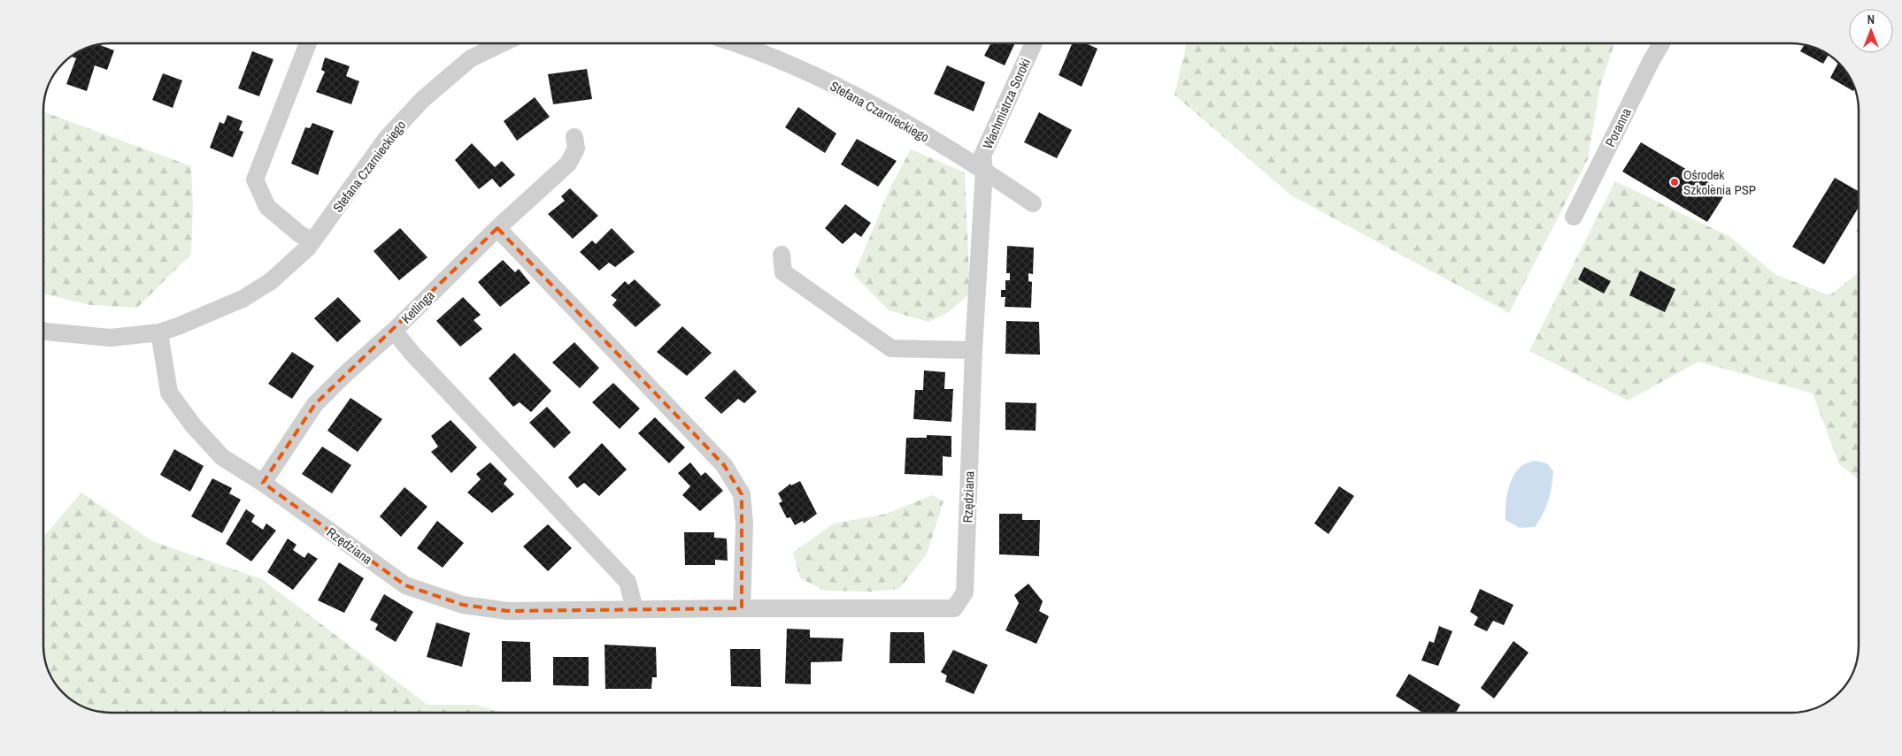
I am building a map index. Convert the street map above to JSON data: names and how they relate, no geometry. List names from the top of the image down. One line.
{"streets":{"street":["Wachmistrza Soroki","Stefana Czarnieckiego","Poranna","Ketlinga","Rzędziana"]},"crossings":[["Wachmistrza Soroki","Stefana Czarnieckiego"],["Wachmistrza Soroki","Rzędziana"],["Stefana Czarnieckiego","Rzędziana"],["Ketlinga","Rzędziana"]],"places":["Ośrodek Szkolenia PSP"],"north":"top"}
